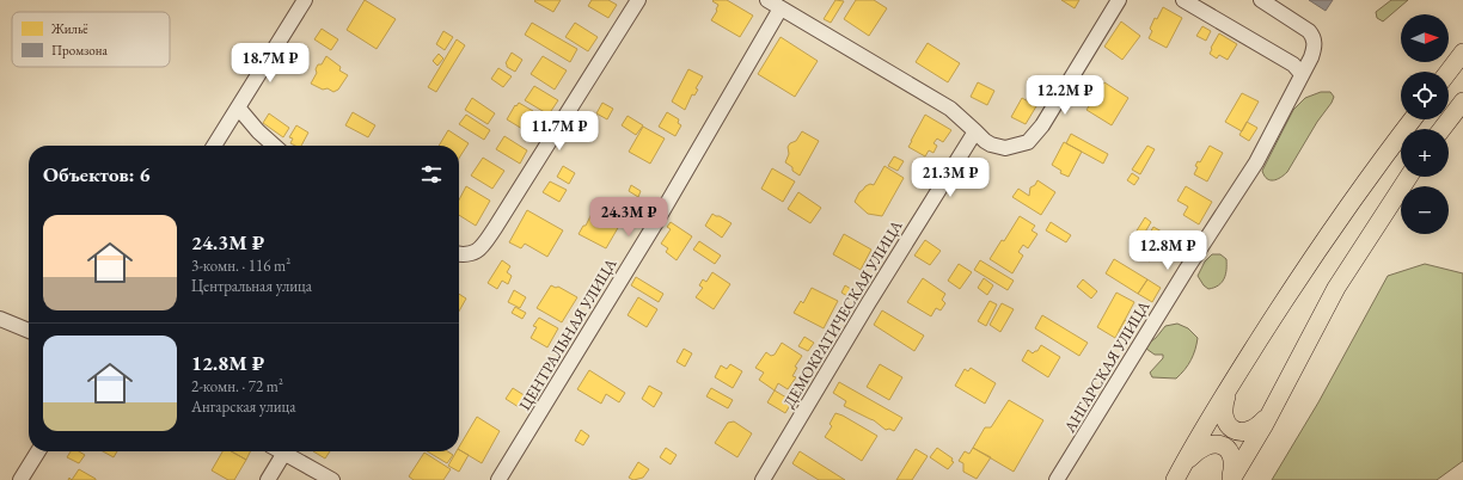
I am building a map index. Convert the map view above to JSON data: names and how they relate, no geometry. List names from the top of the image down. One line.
{"streets":{"street":["ДЕМОКРАТИЧЕСКАЯ УЛИЦА","ЦЕНТРАЛЬНАЯ УЛИЦА","АНГАРСКАЯ УЛИЦА"]},"legend":["Жильё","Промзона"],"north":"right","page":{"map_buttons":["+","−"],"price":["18.7M ₽","12.2M ₽","11.7M ₽","21.3M ₽","24.3M ₽","12.8M ₽"],"heading":"Объектов: 6","list":[{"name":"24.3M ₽","note":"3-комн. · 116 m² · Центральная улица"},{"name":"12.8M ₽","note":"2-комн. · 72 m² · Ангарская улица"}]}}
